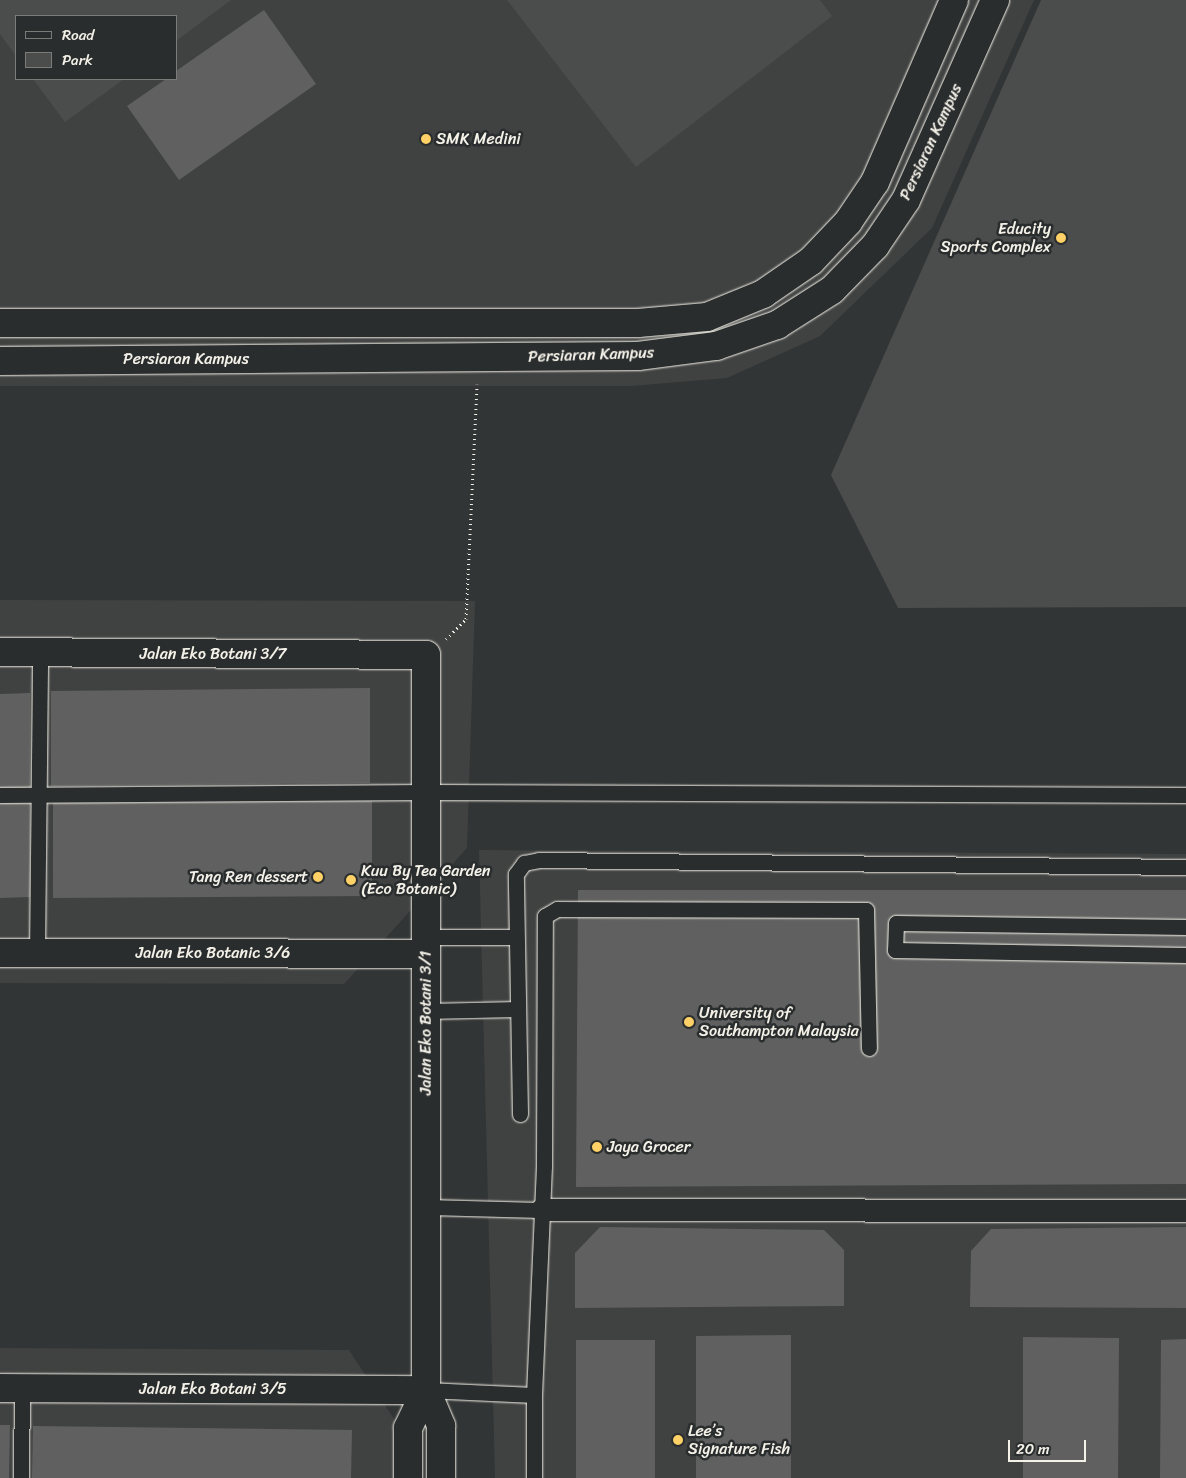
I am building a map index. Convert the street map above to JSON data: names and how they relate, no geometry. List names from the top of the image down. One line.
{"streets":{"street":["Persiaran Kampus","Jalan Eko Botani 3/7","Jalan Eko Botanic 3/6","Jalan Eko Botani 3/1","Jalan Eko Botani 3/5"]},"crossings":[["Jalan Eko Botani 3/7","Jalan Eko Botani 3/1"],["Jalan Eko Botanic 3/6","Jalan Eko Botani 3/1"],["Jalan Eko Botani 3/1","Jalan Eko Botani 3/5"]],"places":["SMK Medini","Educity Sports Complex","Tang Ren dessert","Kuu By Tea Garden (Eco Botanic)","University of Southampton Malaysia","Jaya Grocer","Lee’s Signature Fish"],"legend":["Road","Park"],"scale_bar":"20 m"}
